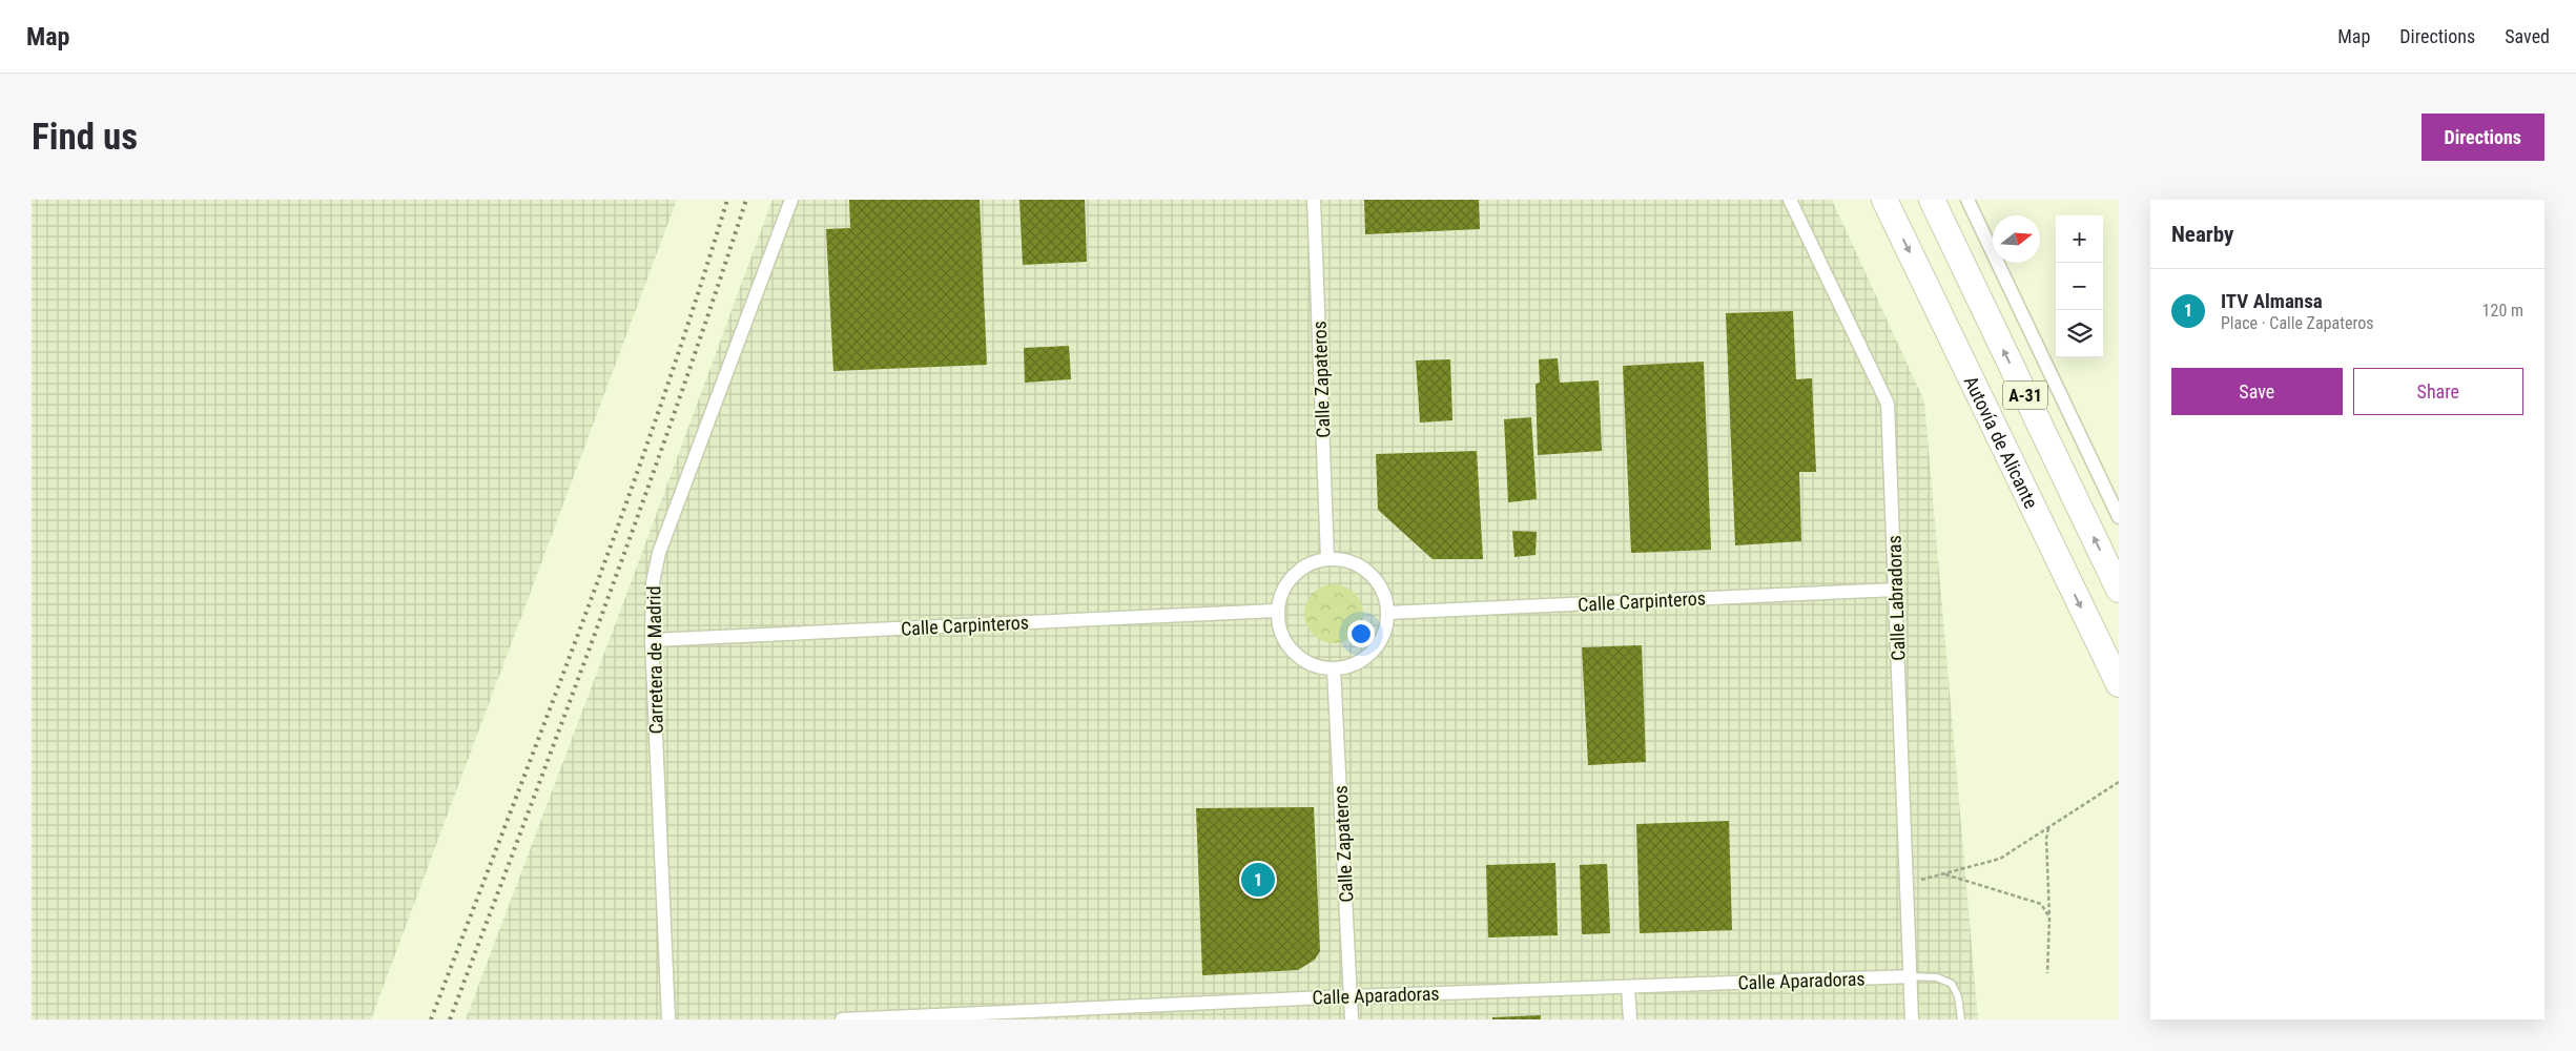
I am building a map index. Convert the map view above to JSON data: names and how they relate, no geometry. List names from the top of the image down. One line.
{"streets":{"highway":["A-31","Autovía de Alicante"],"street":["Calle Zapateros","Calle Labradoras","Calle Carpinteros","Carretera de Madrid","Calle Aparadoras"]},"crossings":[["Calle Zapateros","Calle Carpinteros"],["Calle Zapateros","Calle Aparadoras"],["Calle Labradoras","Calle Carpinteros"],["Calle Labradoras","Calle Aparadoras"],["Calle Carpinteros","Carretera de Madrid"]],"north":"right","page":{"header":"Map","nav":["Map","Directions","Saved"],"buttons":["Directions",["Save","Share"]],"title":"Find us","heading":"Nearby","map_buttons":["+","−"],"list":[{"mark":"1","name":"ITV Almansa","note":"Place · Calle Zapateros","value":"120 m"}],"pins":"1"}}
